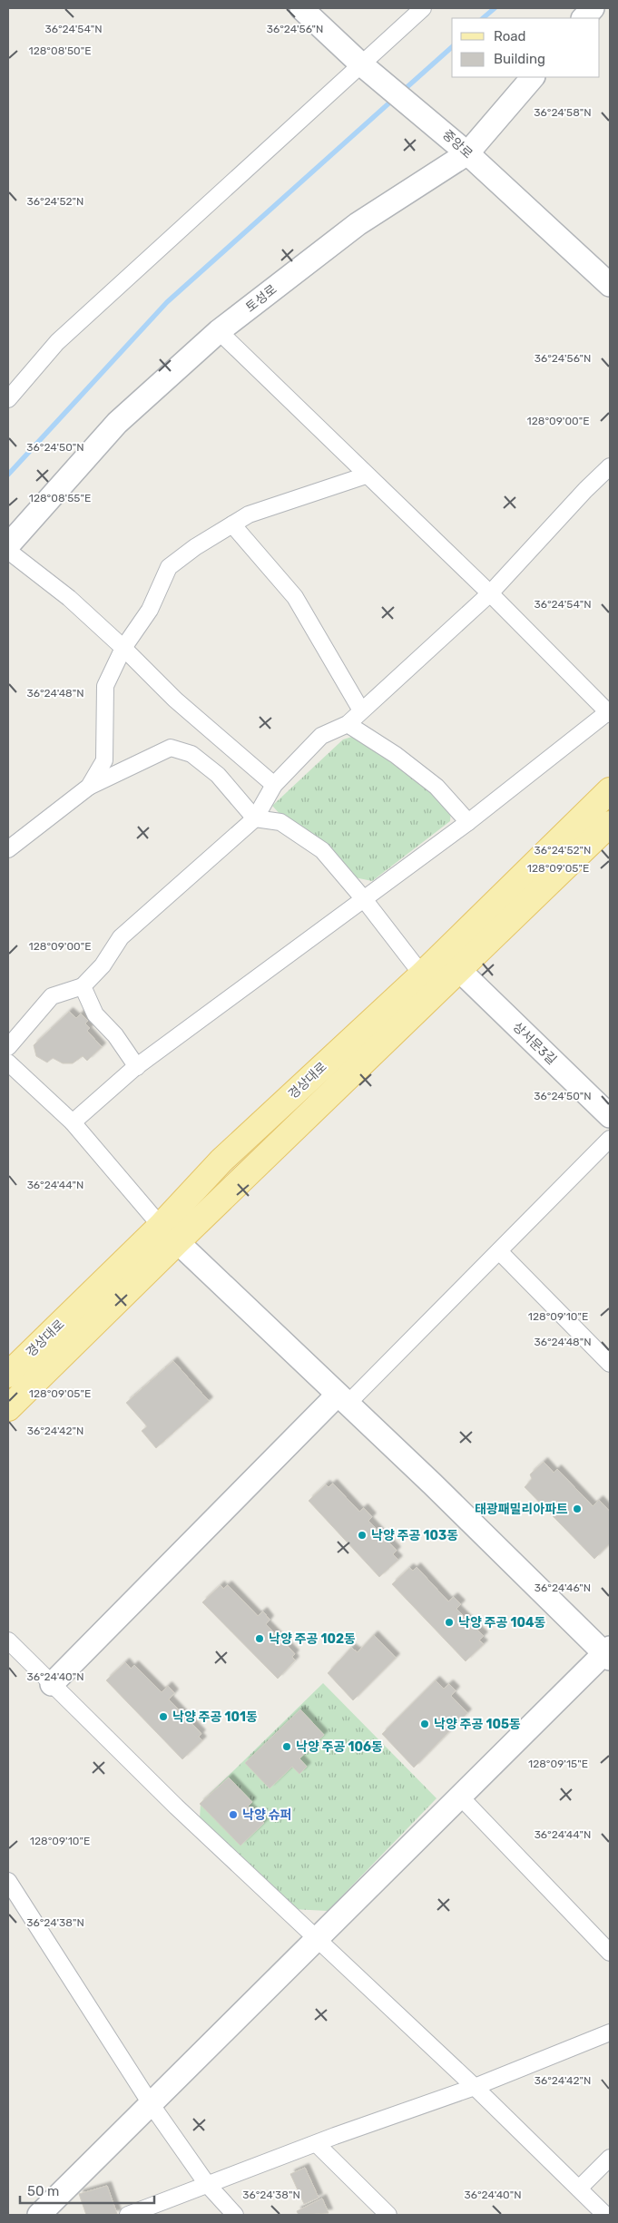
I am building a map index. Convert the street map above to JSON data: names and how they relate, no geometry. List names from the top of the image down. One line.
{"streets":{"main road":["경상대로"],"street":["중앙로","토성로","상서문3길"]},"crossings":[["중앙로","토성로"],["상서문3길","경상대로"]],"places":["태광패밀리아파트","낙양 주공 103동","낙양 주공 104동","낙양 주공 102동","낙양 주공 101동","낙양 주공 105동","낙양 주공 106동","낙양 슈퍼"],"legend":["Road","Building"],"scale_bar":"50 m","coordinates":["36°24'54\"N","36°24'56\"N","128°08'50\"E","36°24'58\"N","36°24'52\"N","128°09'00\"E","36°24'50\"N","128°08'55\"E","36°24'48\"N","128°09'05\"E","36°24'44\"N","128°09'10\"E","36°24'42\"N","36°24'46\"N","36°24'40\"N","128°09'15\"E","36°24'38\"N"]}
